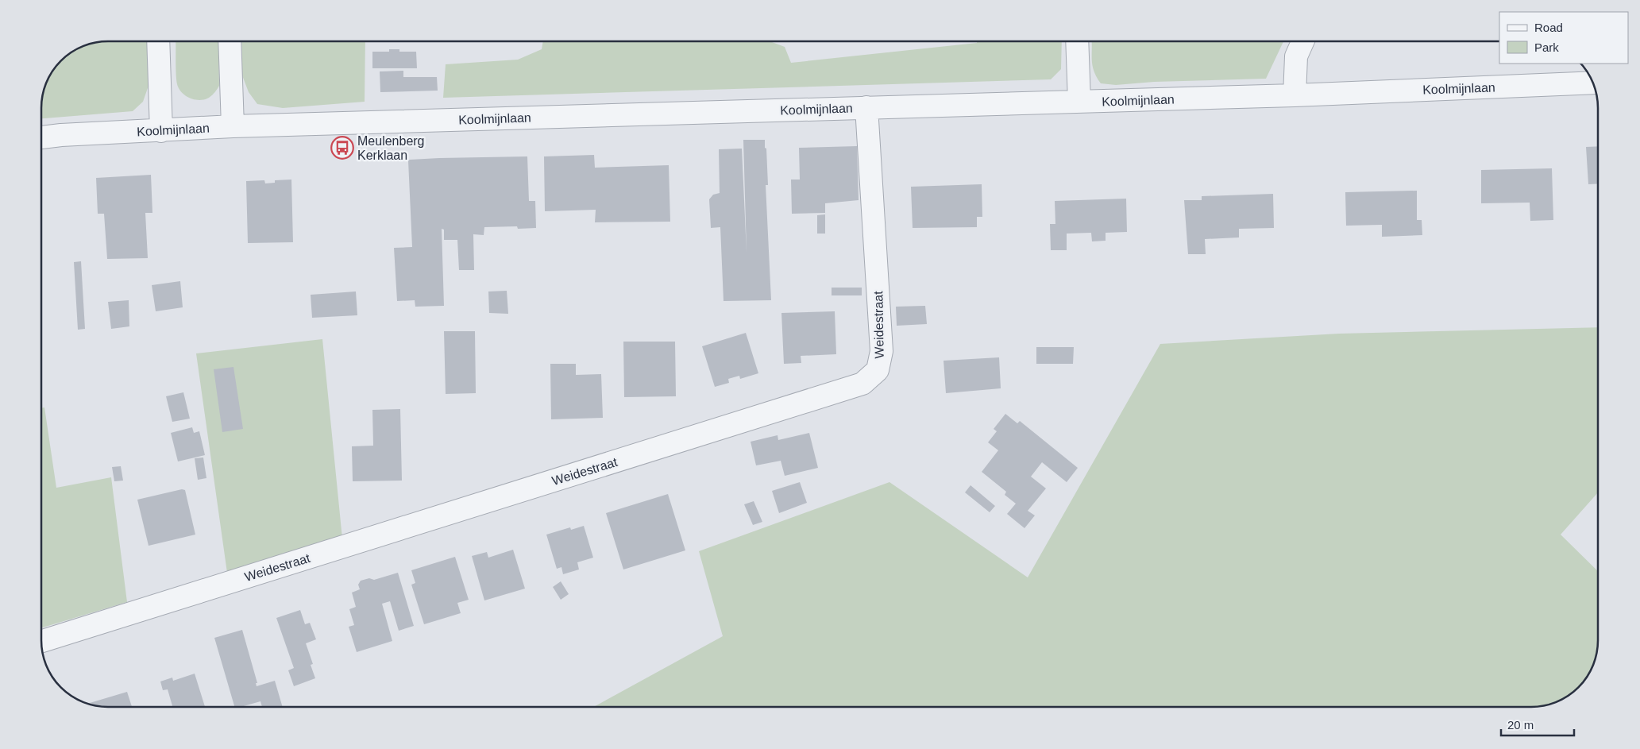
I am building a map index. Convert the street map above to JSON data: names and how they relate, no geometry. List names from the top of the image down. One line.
{"streets":{"street":["Koolmijnlaan","Weidestraat"]},"crossings":[["Koolmijnlaan","Weidestraat"]],"places":{"bus stop":["Meulenberg Kerklaan"]},"legend":["Road","Park"],"scale_bar":"20 m"}
